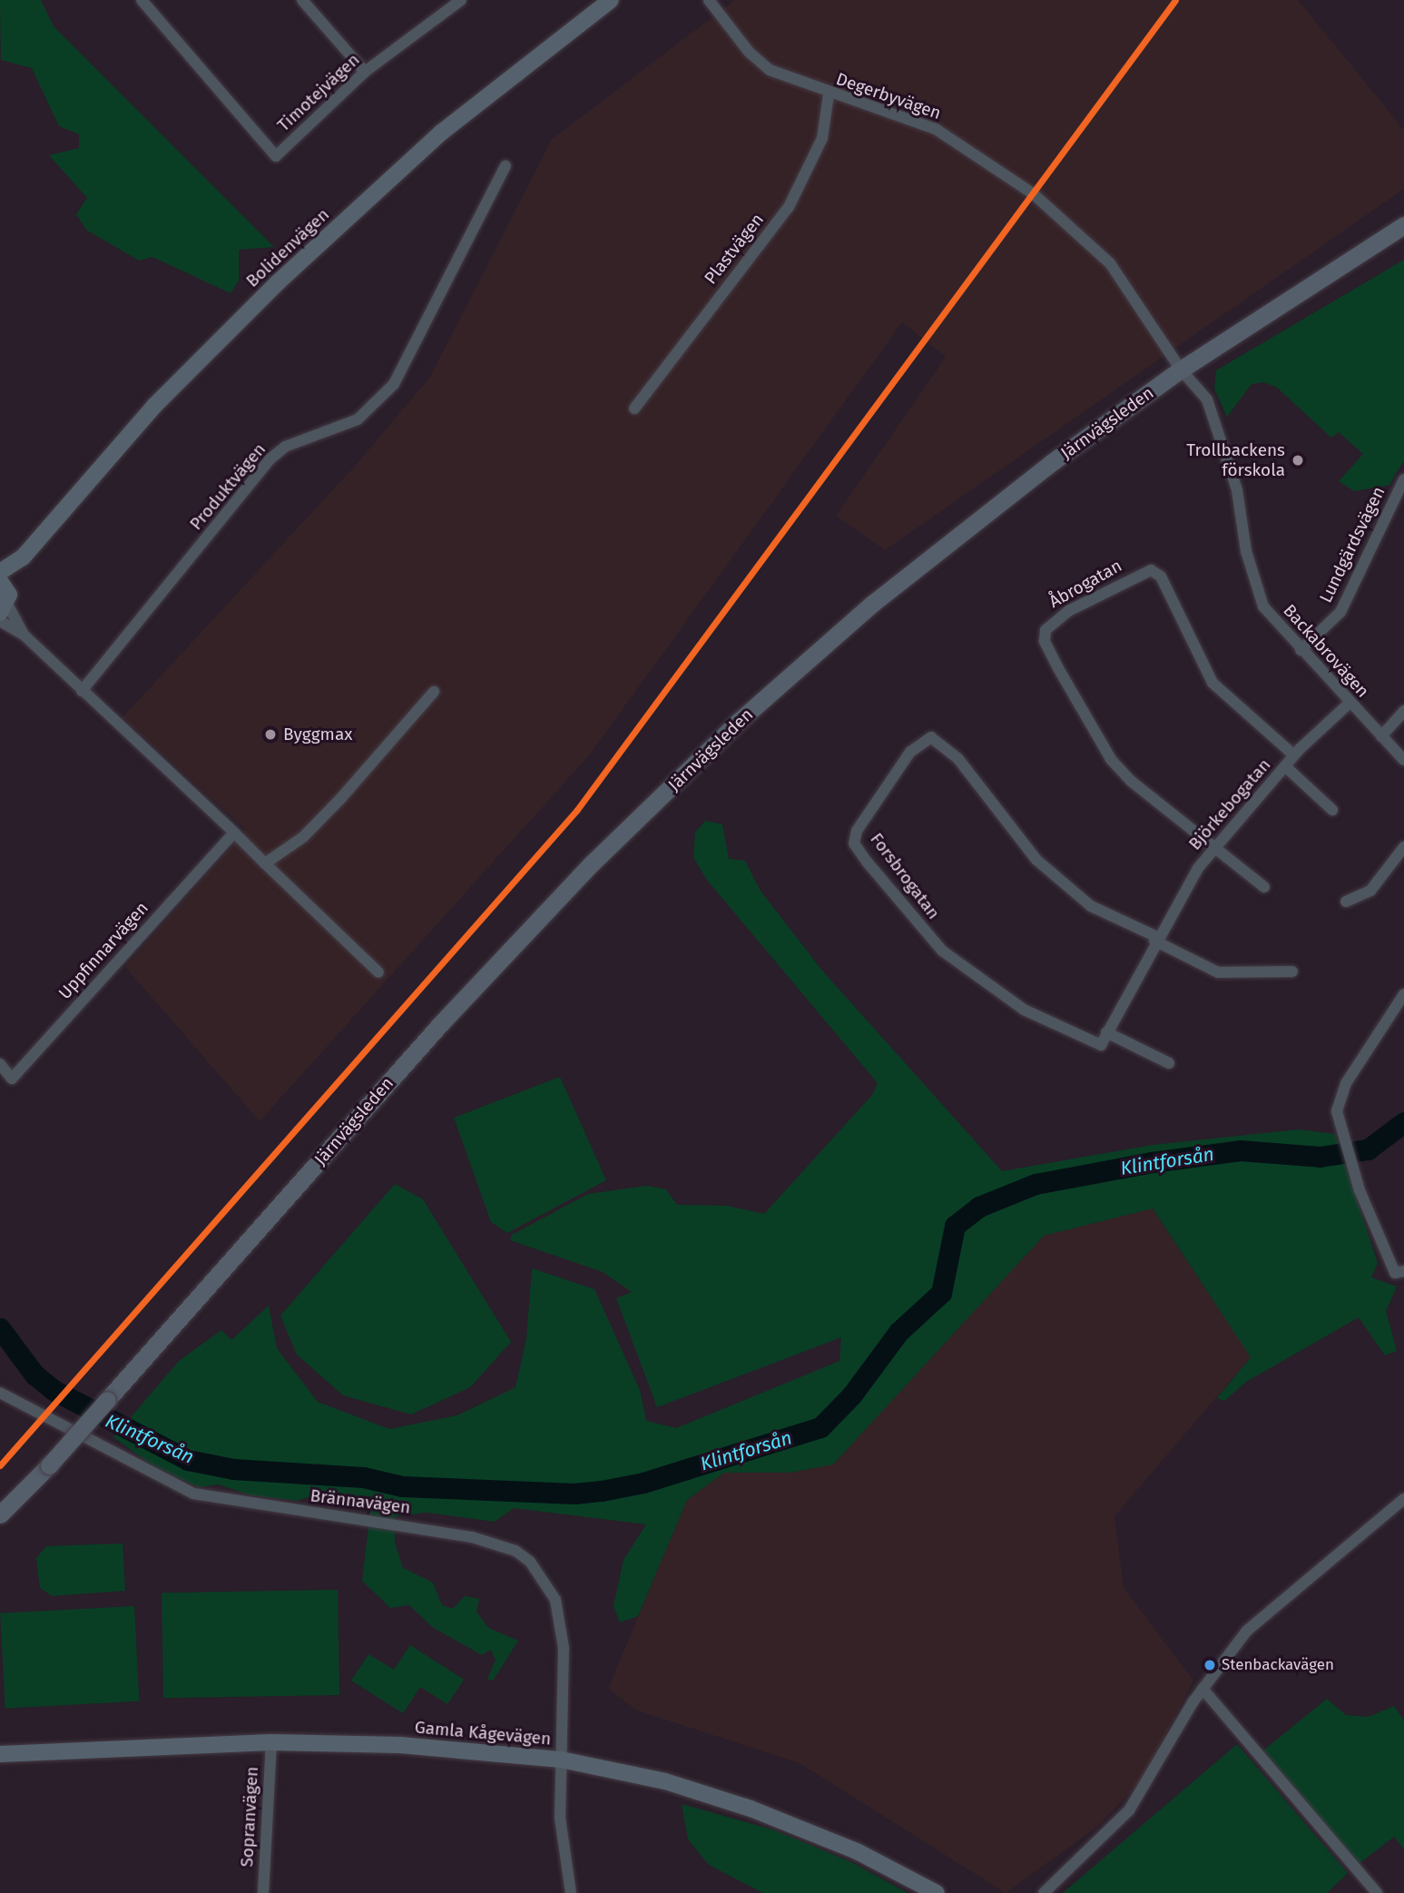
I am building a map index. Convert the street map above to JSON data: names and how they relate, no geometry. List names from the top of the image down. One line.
{"streets":{"main road":["Järnvägsleden"],"street":["Timotejvägen","Degerbyvägen","Bolidenvägen","Plastvägen","Produktvägen","Lundgärdsvägen","Åbrogatan","Backabrovägen","Björkebogatan","Forsbrogatan","Uppfinnarvägen","Brännavägen","Gamla Kågevägen","Sopranvägen"]},"crossings":[["Degerbyvägen","Plastvägen"],["Degerbyvägen","Järnvägsleden"],["Degerbyvägen","Backabrovägen"],["Järnvägsleden","Backabrovägen"],["Lundgärdsvägen","Backabrovägen"],["Åbrogatan","Björkebogatan"],["Backabrovägen","Björkebogatan"],["Björkebogatan","Forsbrogatan"],["Brännavägen","Gamla Kågevägen"],["Gamla Kågevägen","Sopranvägen"]],"water":["Klintforsån"],"places":["Trollbackens förskola","Byggmax","Stenbackavägen"]}
